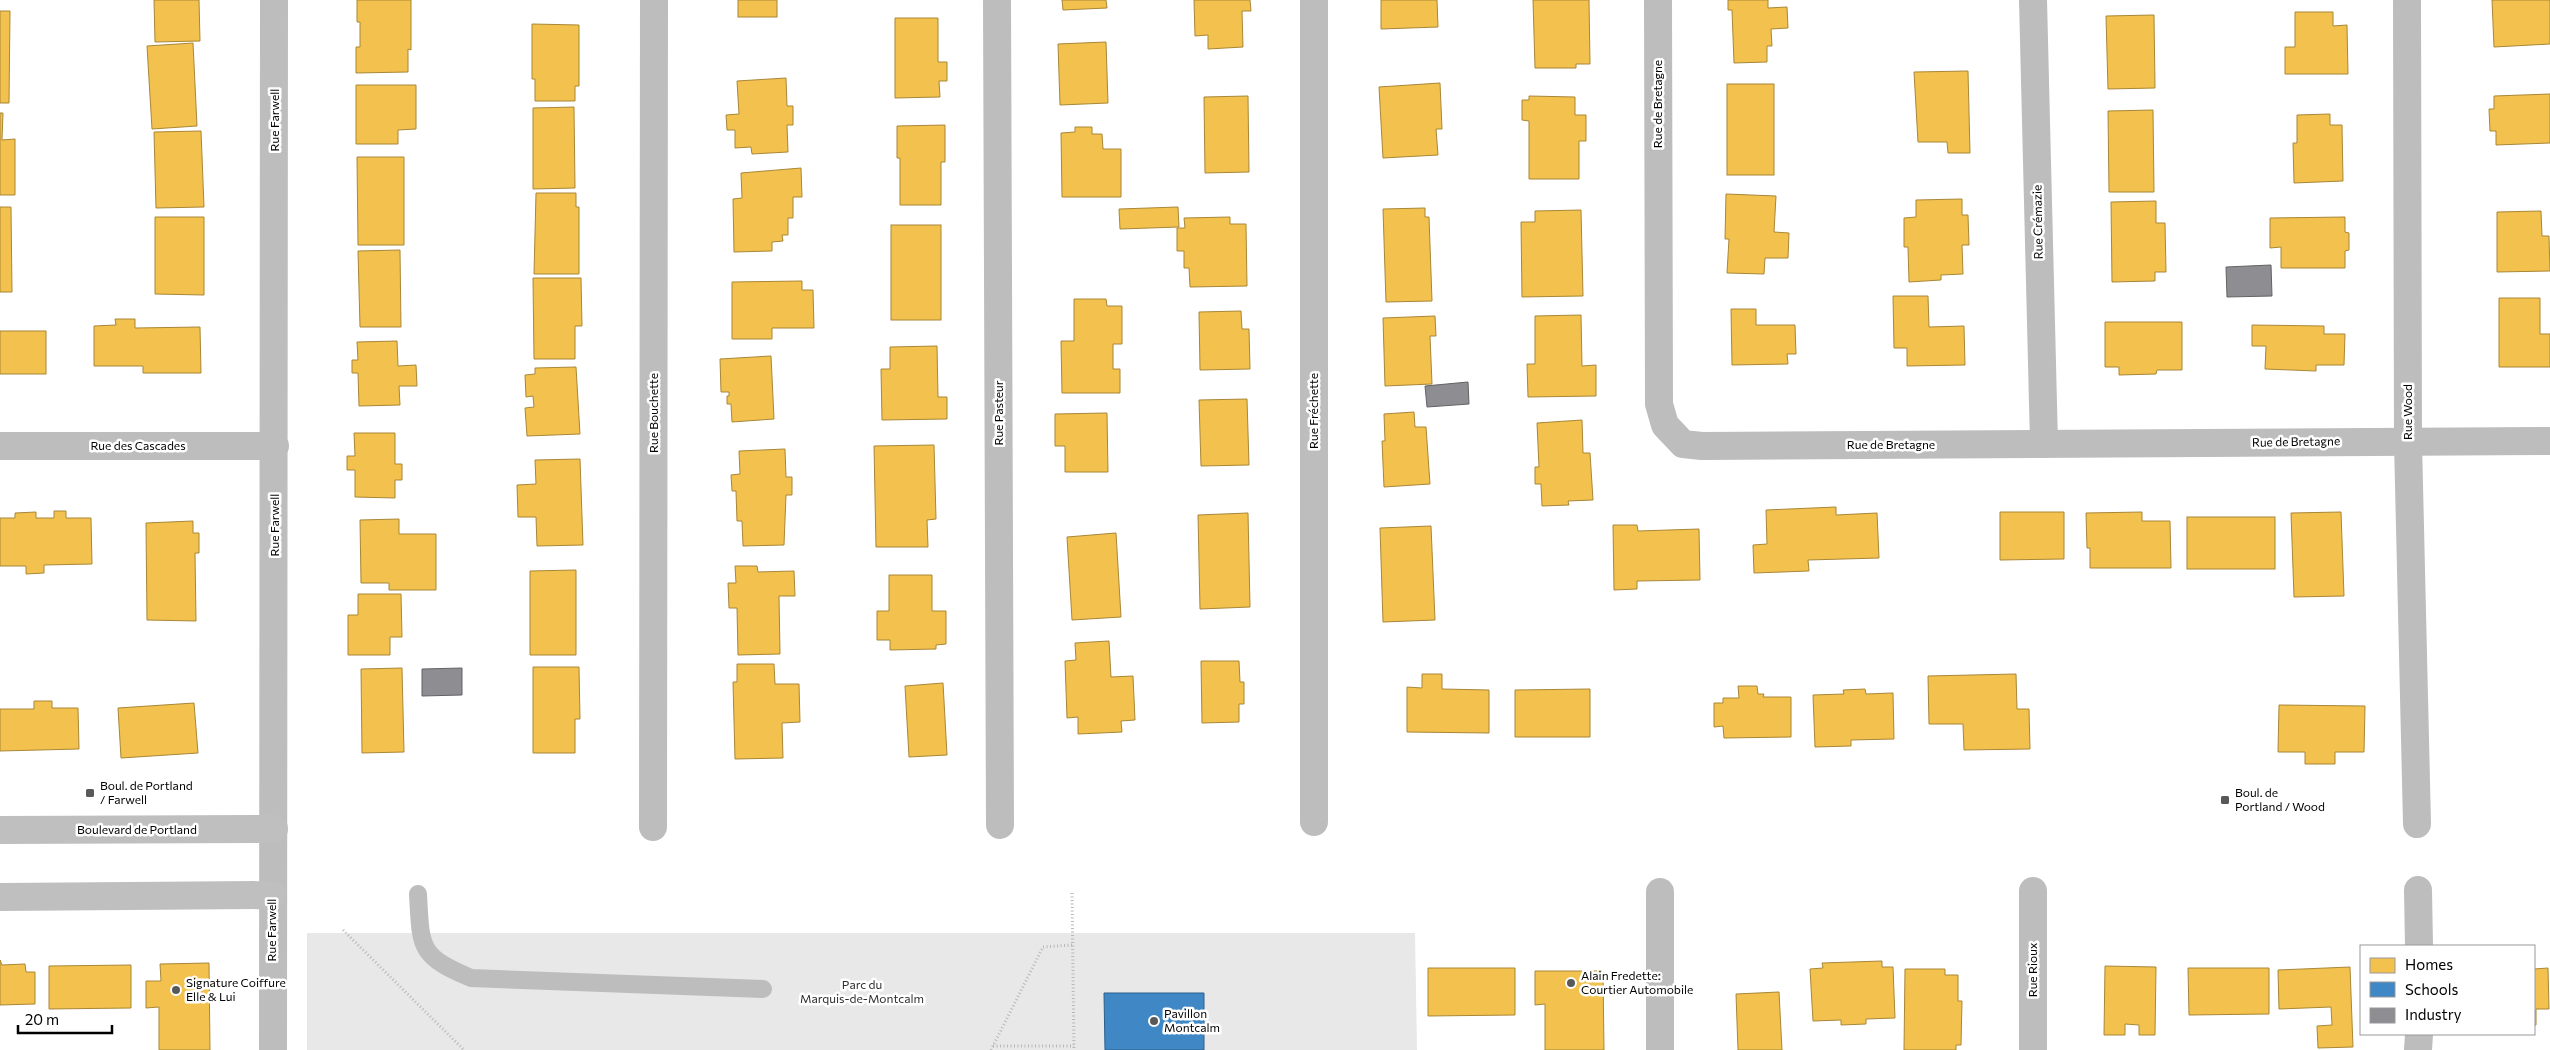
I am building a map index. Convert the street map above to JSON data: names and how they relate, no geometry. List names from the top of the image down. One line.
{"streets":{"main road":["Boulevard de Portland"],"street":["Rue de Bretagne","Rue Farwell","Rue Crémazie","Rue Fréchette","Rue Wood","Rue Bouchette","Rue Pasteur","Rue des Cascades","Rue Rioux"]},"crossings":[["Rue de Bretagne","Rue Crémazie"],["Rue de Bretagne","Rue Wood"],["Rue Farwell","Rue des Cascades"],["Rue Farwell","Boulevard de Portland"]],"parks":["Parc du Marquis-de-Montcalm"],"places":{"transit":["Boul. de Portland / Farwell","Boul. de Portland / Wood"],"other":["Alain Fredette: Courtier Automobile","Signature Coiffure Elle & Lui","Pavillon Montcalm"]},"legend":["Homes","Schools","Industry"],"scale_bar":"20 m"}
